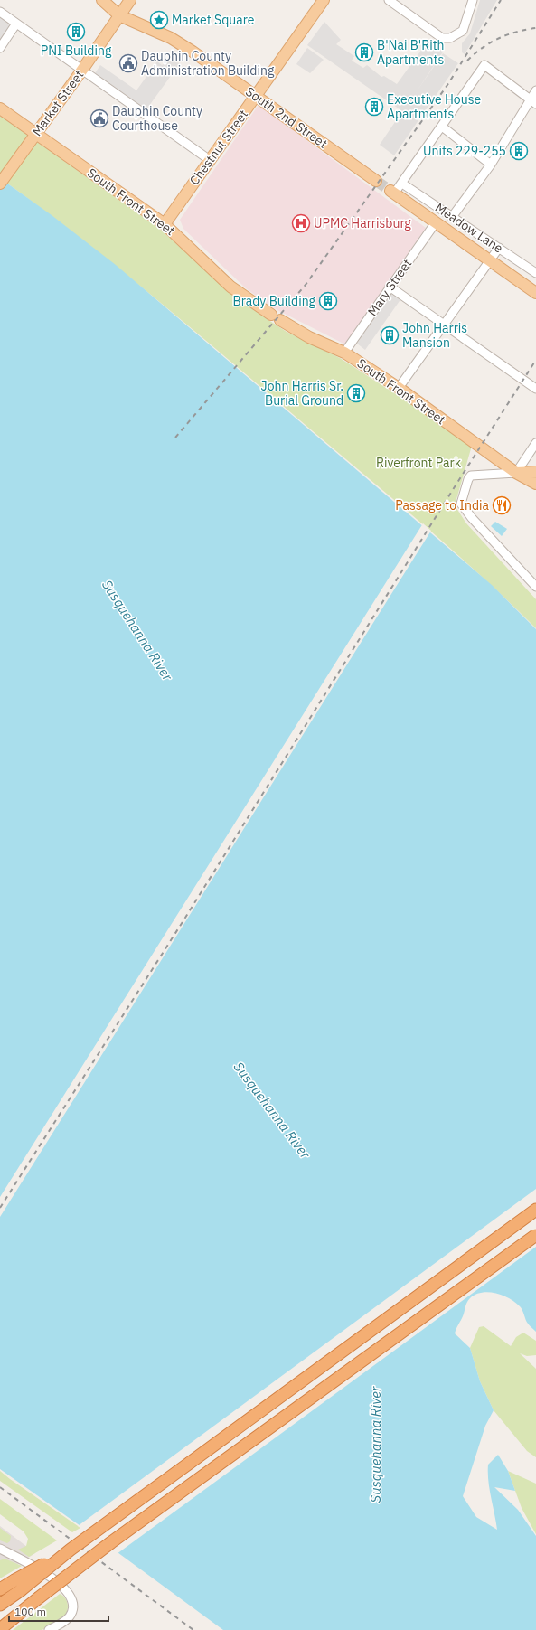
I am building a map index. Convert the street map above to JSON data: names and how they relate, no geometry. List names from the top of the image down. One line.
{"streets":{"main road":["Market Street","South 2nd Street","Chestnut Street","South Front Street"],"street":["Meadow Lane","Mary Street"]},"crossings":[["Market Street","South 2nd Street"],["Market Street","South Front Street"],["South 2nd Street","Chestnut Street"],["Chestnut Street","South Front Street"],["South Front Street","Mary Street"]],"water":["Susquehanna River"],"parks":["Riverfront Park"],"places":{"place":["Market Square"],"building":["PNI Building","B'Nai B'Rith Apartments","Executive House Apartments","Units 229-255","Brady Building","John Harris Mansion","John Harris Sr. Burial Ground"],"public building":["Dauphin County Administration Building","Dauphin County Courthouse"],"hospital":["UPMC Harrisburg"],"restaurant":["Passage to India"]},"scale_bar":"100 m"}
